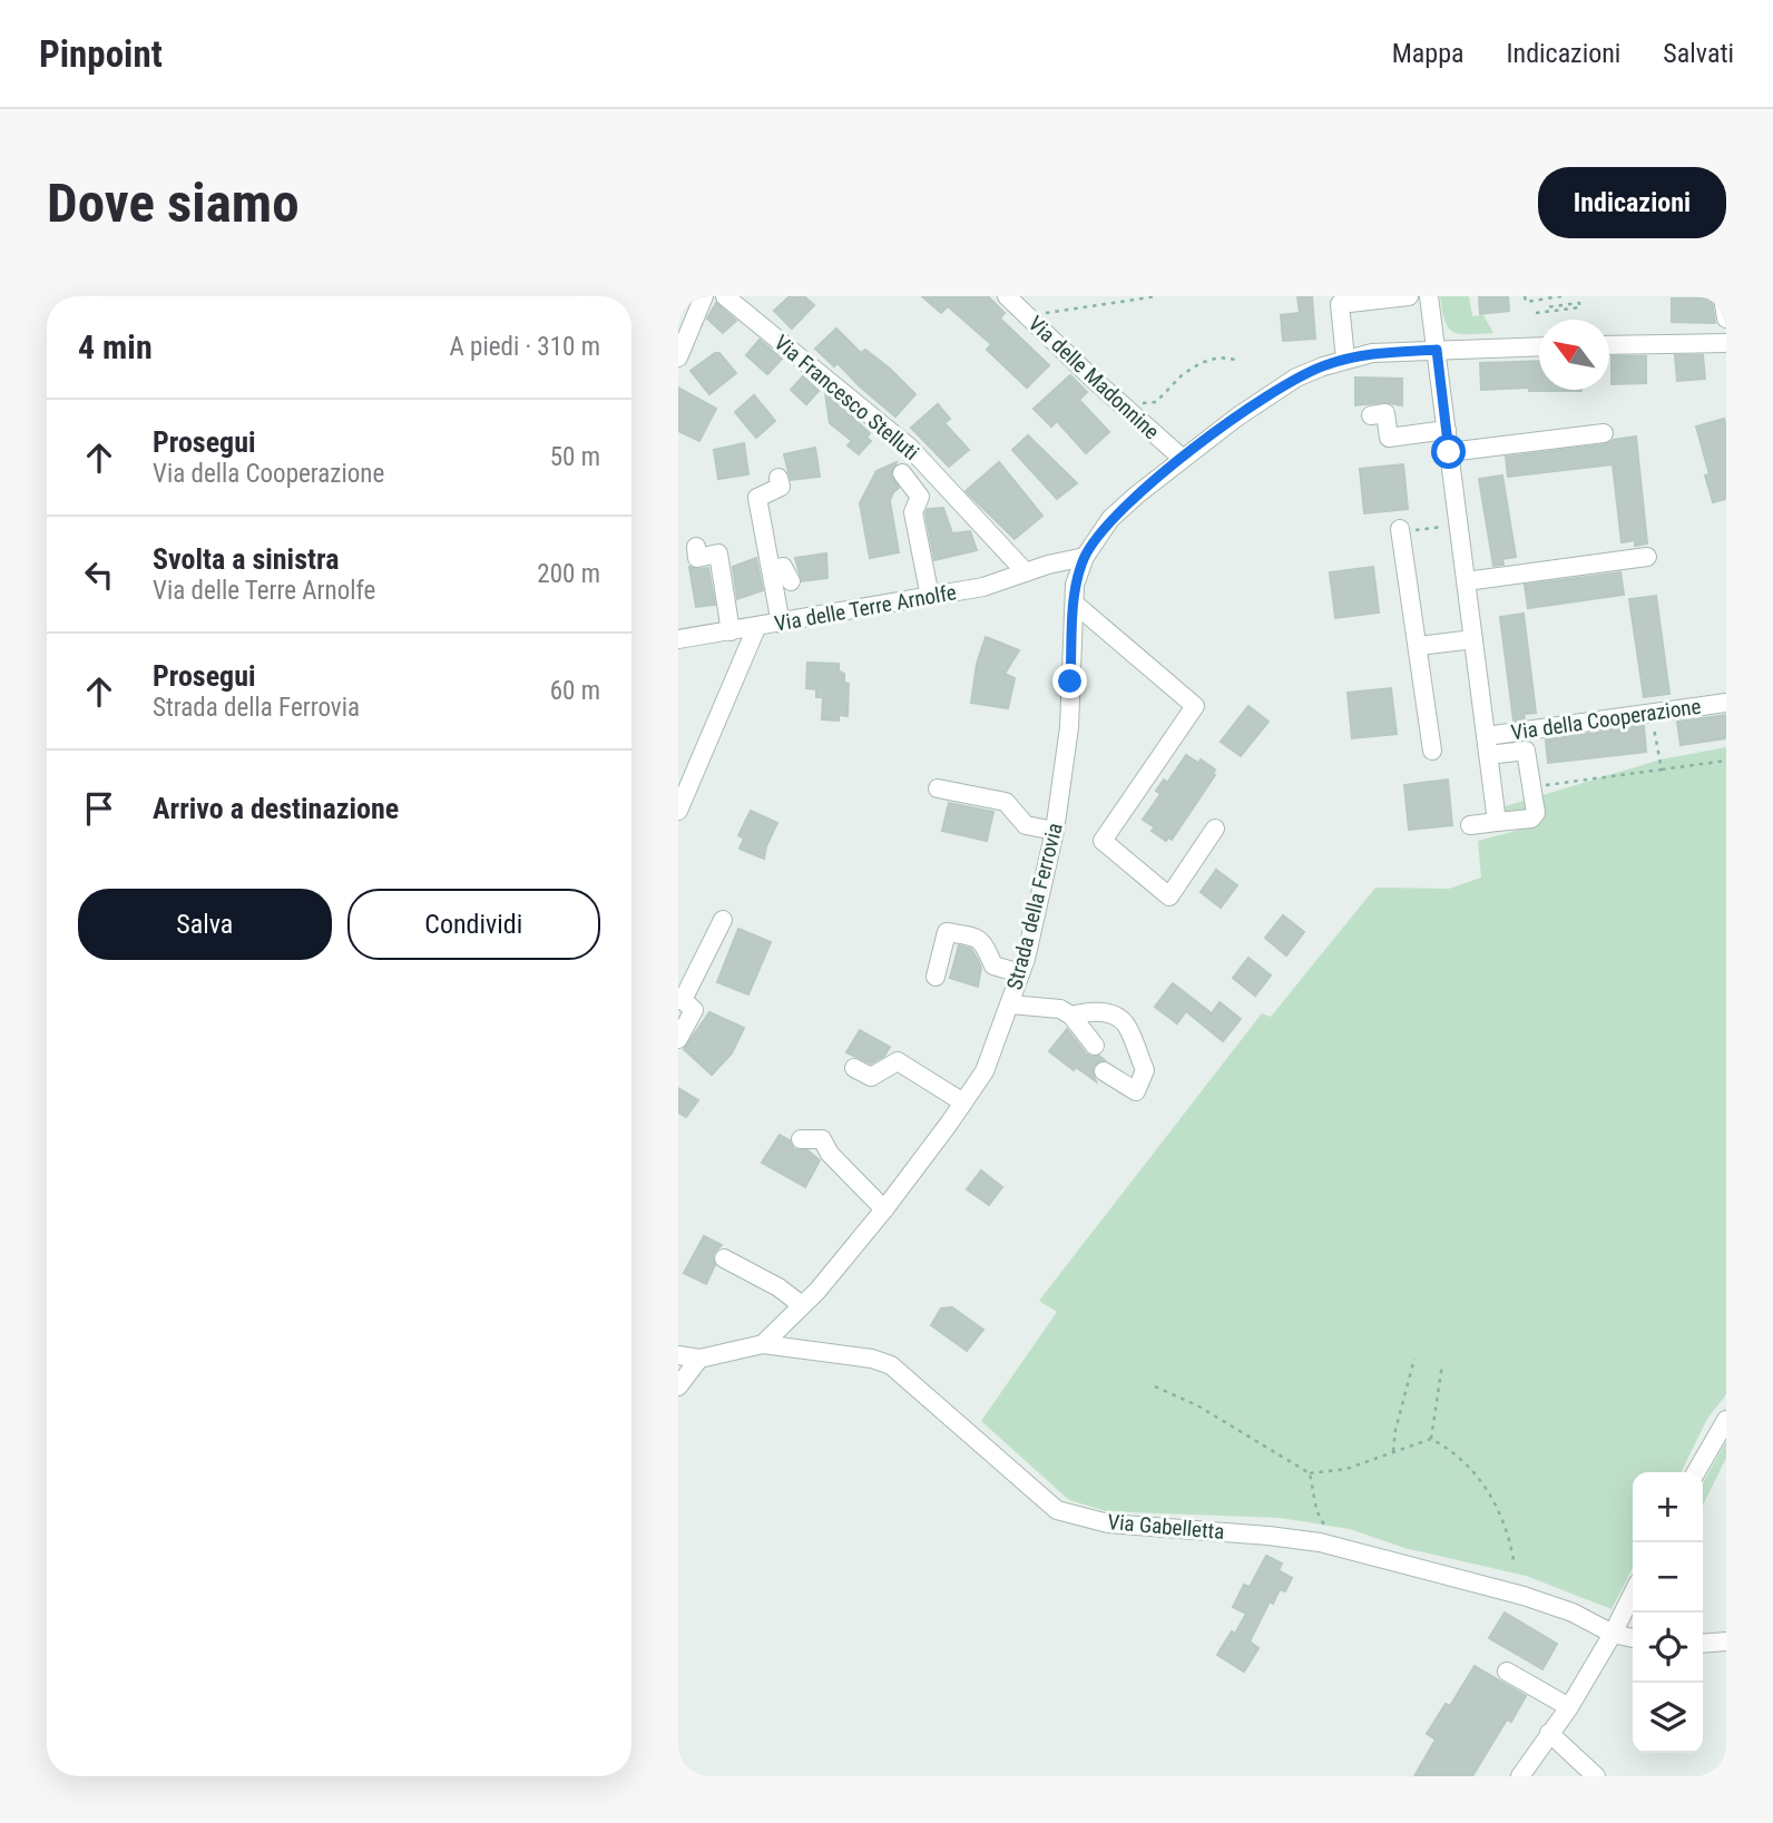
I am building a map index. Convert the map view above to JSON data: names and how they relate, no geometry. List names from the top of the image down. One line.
{"streets":{"street":["Via delle Madonnine","Via Francesco Stelluti","Via delle Terre Arnolfe","Via della Cooperazione","Strada della Ferrovia","Via Gabelletta"]},"crossings":[["Via Francesco Stelluti","Via delle Terre Arnolfe"],["Via delle Terre Arnolfe","Strada della Ferrovia"],["Strada della Ferrovia","Via Gabelletta"]],"north":"top left","page":{"header":"Pinpoint","nav":["Mappa","Indicazioni","Salvati"],"buttons":["Indicazioni",["Salva","Condividi"]],"title":"Dove siamo","heading":["4 min","A piedi · 310 m"],"list":[["Prosegui","Via della Cooperazione","50 m"],["Svolta a sinistra","Via delle Terre Arnolfe","200 m"],["Prosegui","Strada della Ferrovia","60 m"],"Arrivo a destinazione"],"map_buttons":["+","−"]}}
